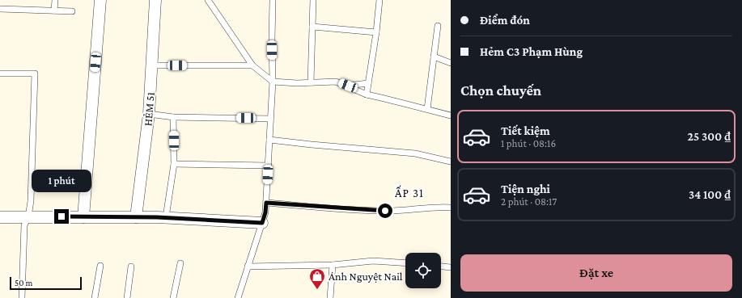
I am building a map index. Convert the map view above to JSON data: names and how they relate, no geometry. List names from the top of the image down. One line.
{"streets":{"street":["HẺM 51"]},"districts":["ẤP 31"],"places":{"shop":["Ánh Nguyệt Nail"]},"scale_bar":"50 m","page":{"banner":["Điểm đón","Hẻm C3 Phạm Hùng"],"heading":"Chọn chuyến","list":[{"name":"Tiết kiệm","note":"1 phút · 08:16","value":"25 300 ₫"},{"name":"Tiện nghi","note":"2 phút · 08:17","value":"34 100 ₫"}],"bubble":"1 phút","buttons":"Đặt xe","scale":"50 m"}}
